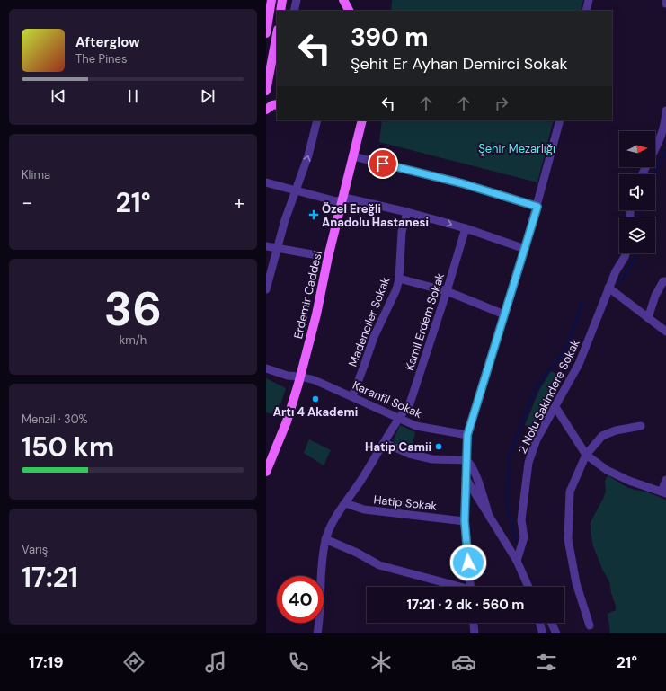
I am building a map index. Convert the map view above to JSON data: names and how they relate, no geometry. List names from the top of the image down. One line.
{"streets":{"main road":["Erdemir Caddesi"],"street":["Madenciler Sokak","Kamil Erdem Sokak","2 Nolu Sakindere Sokak","Karanfil Sokak","Hatip Sokak"]},"crossings":[["Erdemir Caddesi","Karanfil Sokak"],["Madenciler Sokak","Karanfil Sokak"],["Kamil Erdem Sokak","Karanfil Sokak"],["Kamil Erdem Sokak","Hatip Sokak"]],"parks":["Şehir Mezarlığı"],"places":{"health":["Özel Ereğli Anadolu Hastanesi"],"other":["Artı 4 Akademi","Hatip Camii"]},"north":"right","page":{"turn":["390 m","Şehit Er Ayhan Demirci Sokak"],"song":["Afterglow","The Pines"],"tile":["Klima",["36","km/h"],["Menzil · 30%","150 km"],["Varış","17:21"]],"heat":["−","21°","+"],"limit":"40","trip":"17:21 · 2 dk · 560 m","tabs":["17:19","21°"]}}
